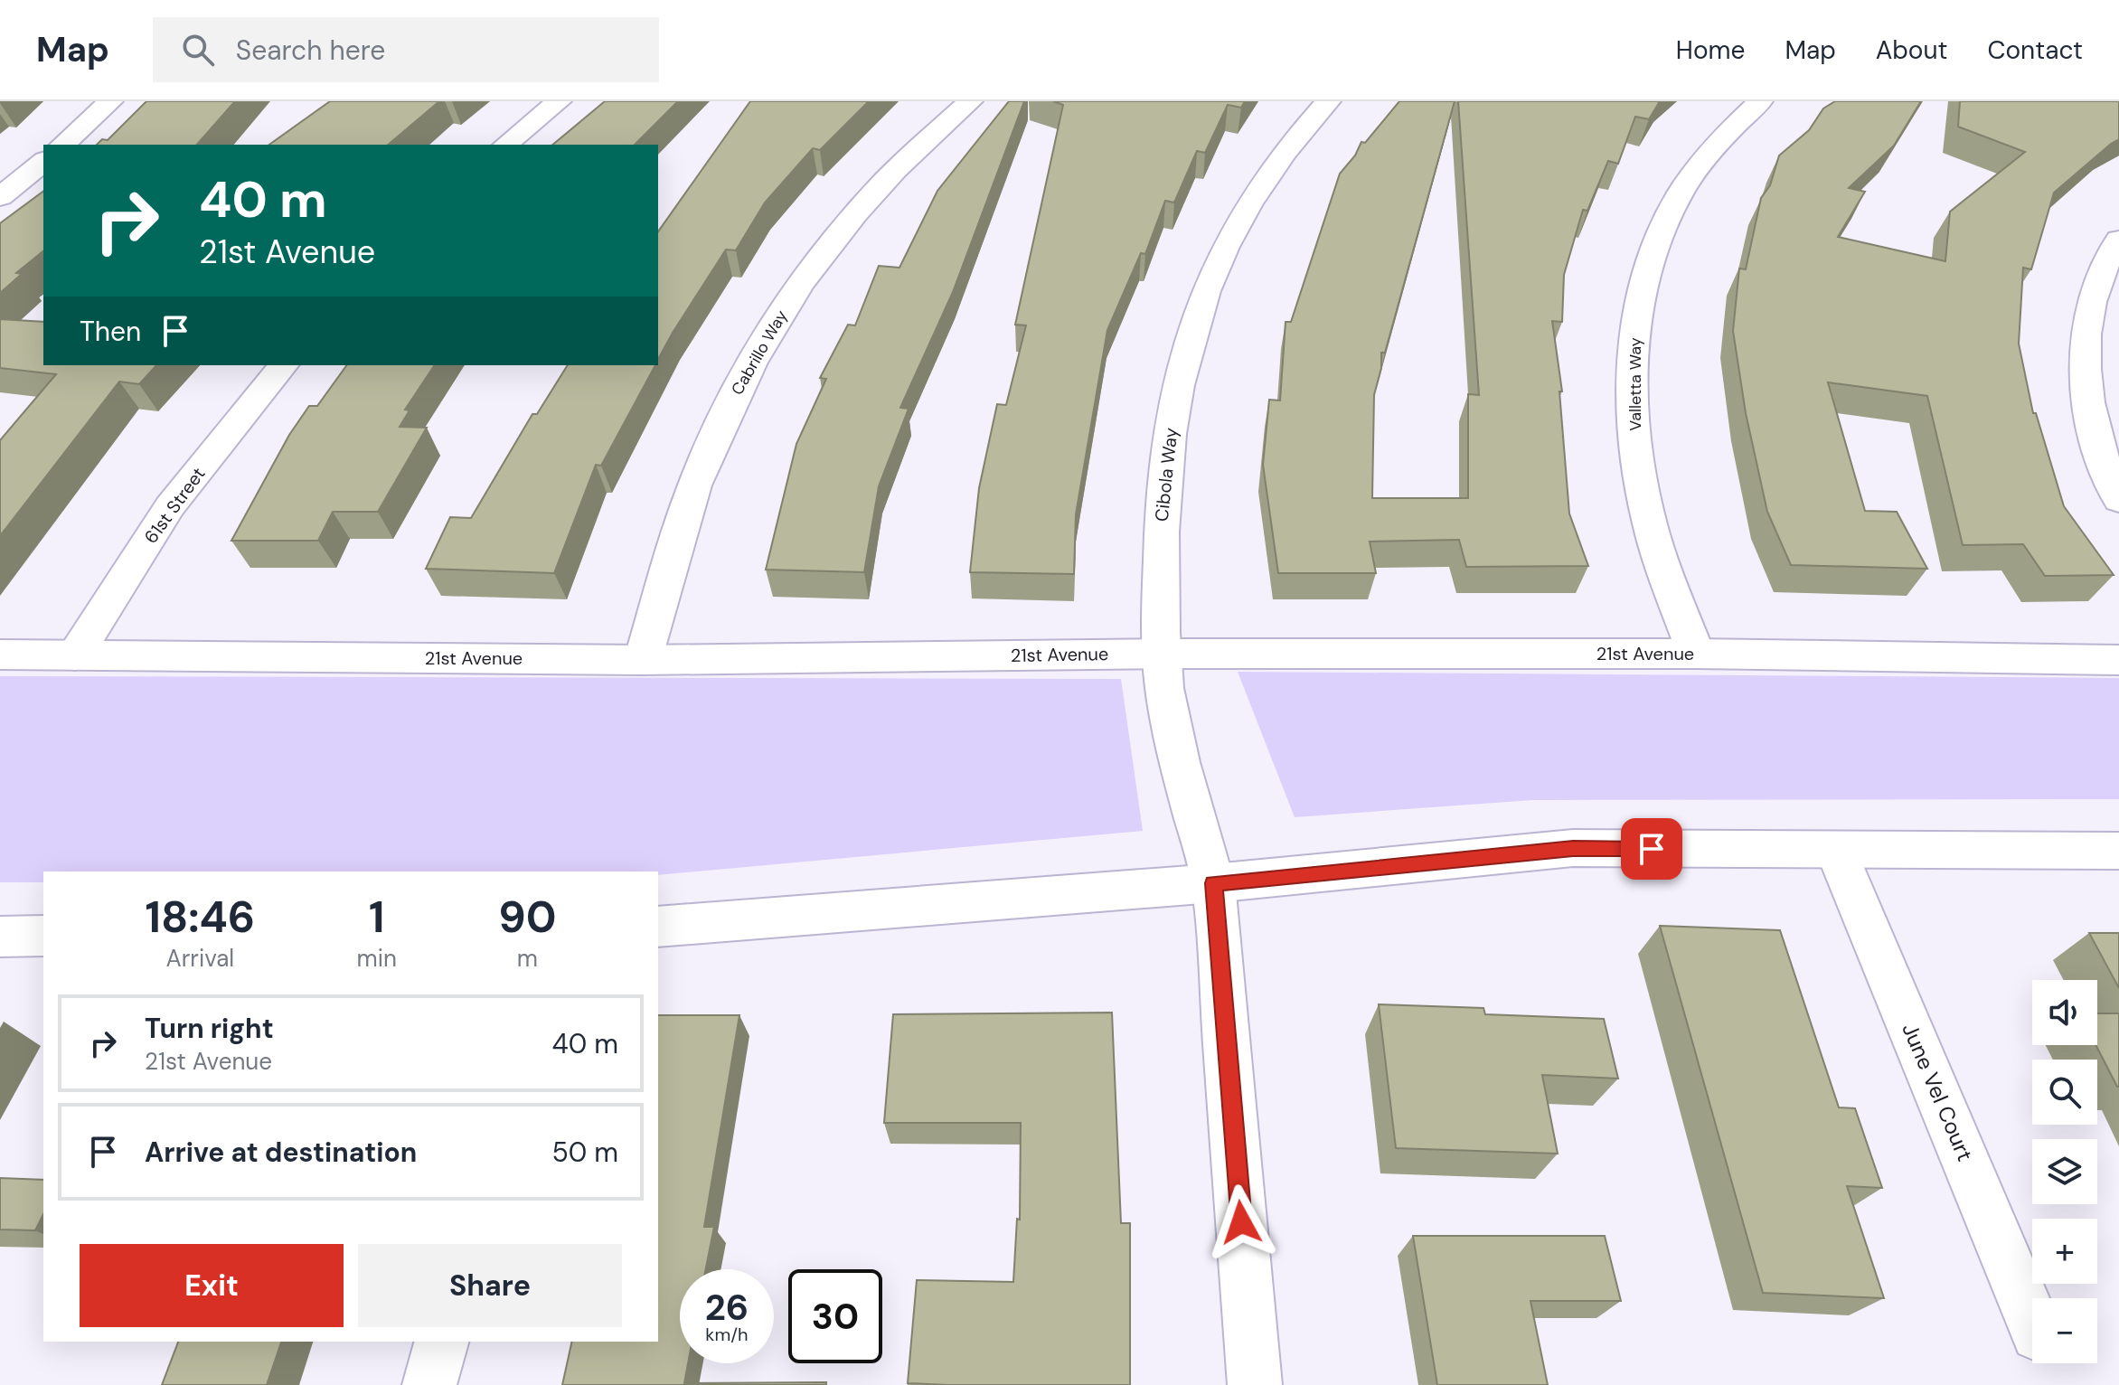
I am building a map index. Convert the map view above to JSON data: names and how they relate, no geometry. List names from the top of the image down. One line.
{"streets":{"street":["Cabrillo Way","Valletta Way","Cibola Way","61st Street","21st Avenue","June Vel Court"]},"crossings":[["Cabrillo Way","21st Avenue"],["Valletta Way","21st Avenue"],["Cibola Way","21st Avenue"],["61st Street","21st Avenue"]],"page":{"header":"Map","search":"Search here","nav":["Home","Map","About","Contact"],"turn":["40 m","21st Avenue"],"then":"Then","eta":["18:46","Arrival","1","min","90","m"],"map_buttons":["+","−"],"list":[{"name":"Turn right","note":"21st Avenue","value":"40 m"},{"name":"Arrive at destination","value":"50 m"}],"buttons":["Exit","Share"],"speed":"26 km/h","limit":"30"}}
